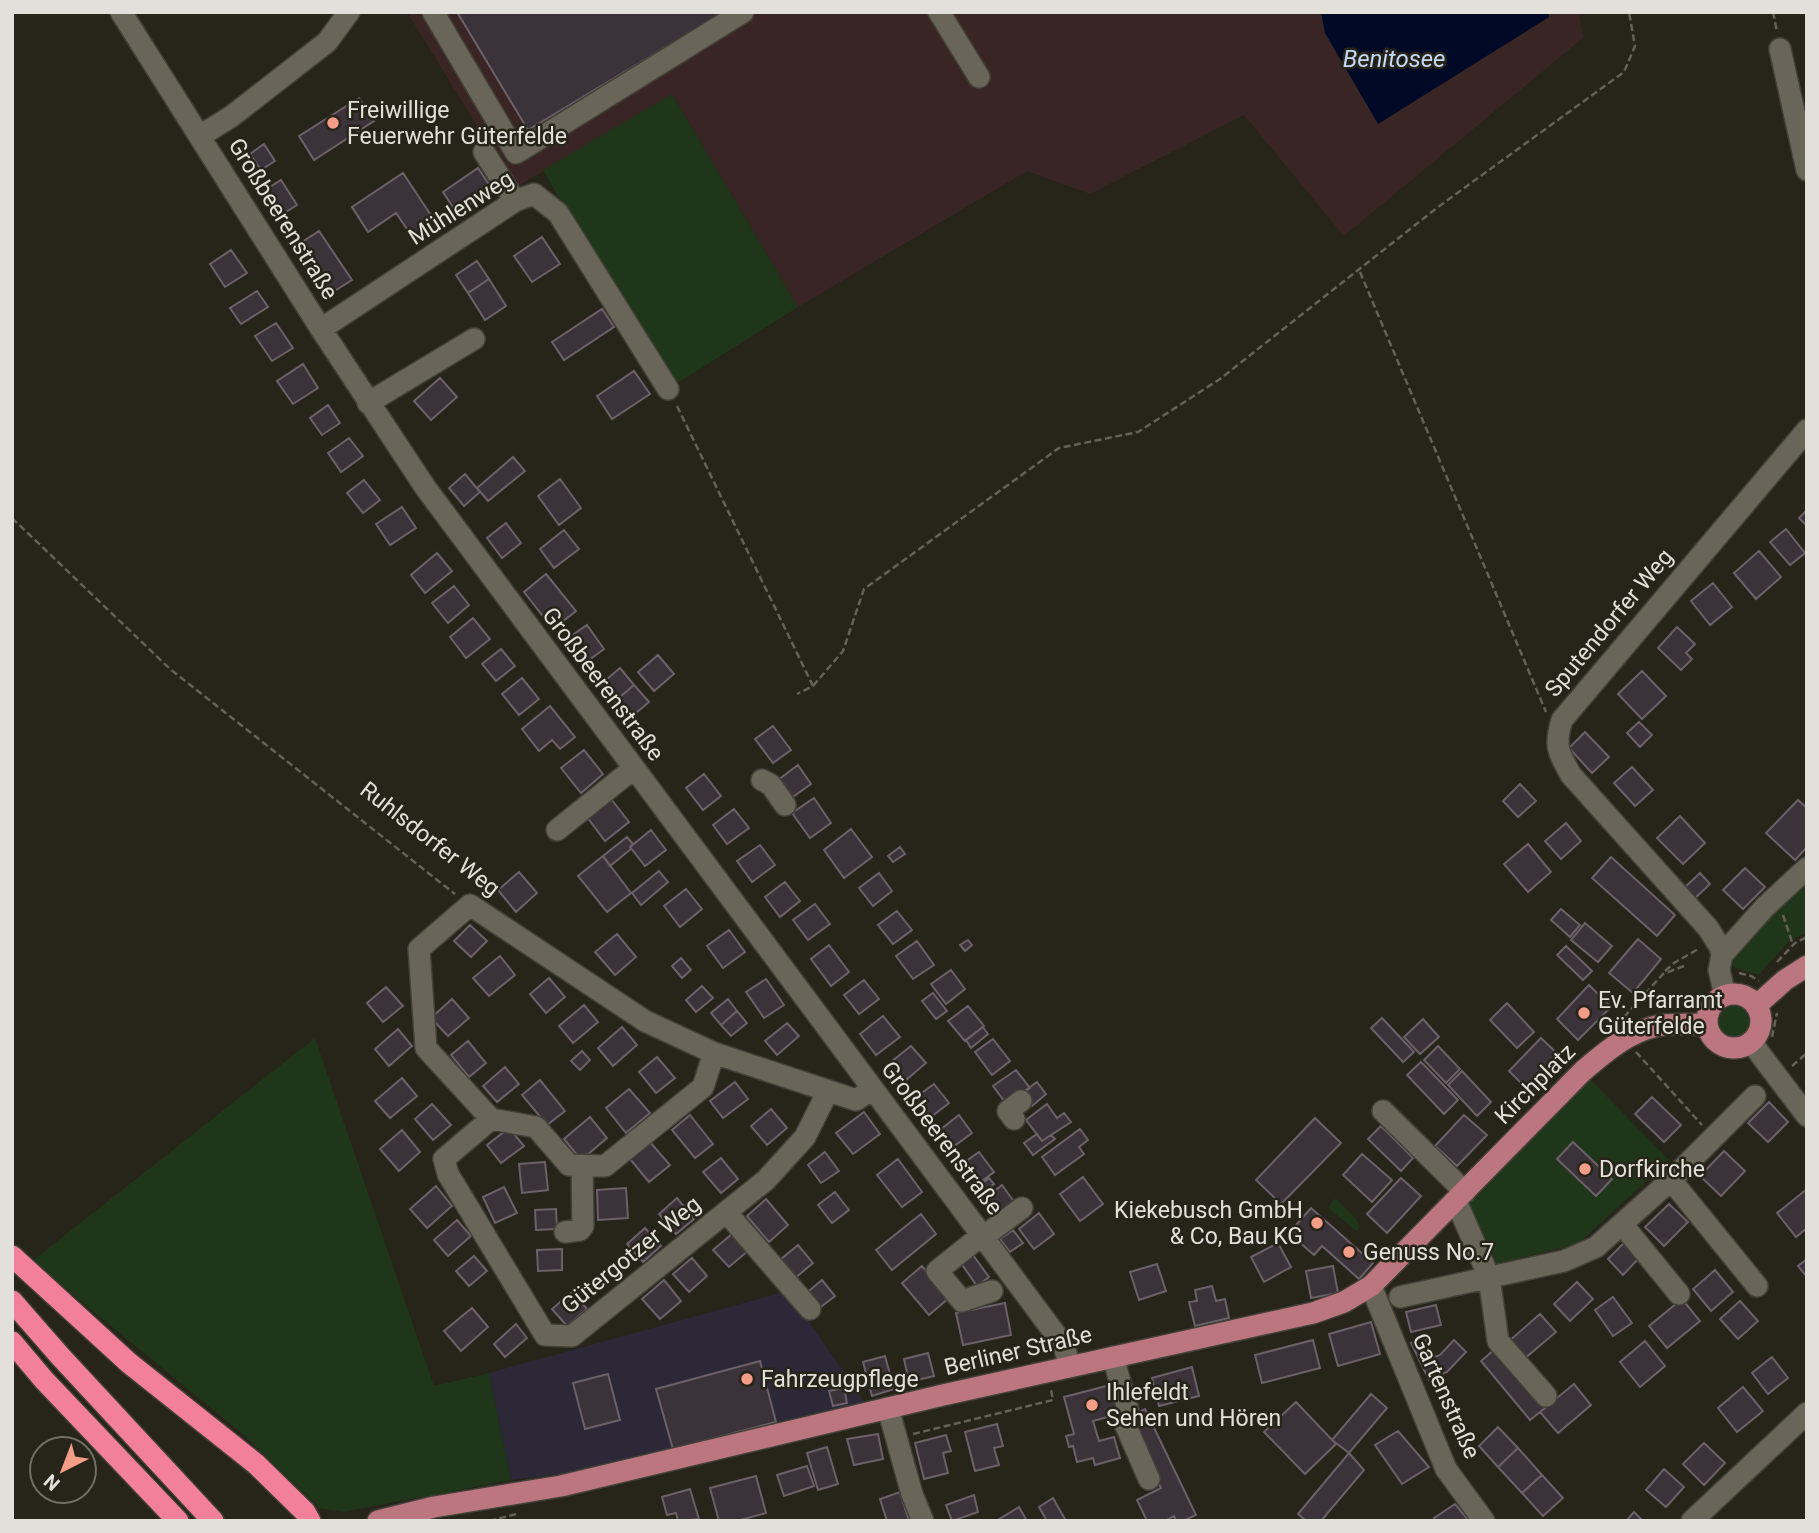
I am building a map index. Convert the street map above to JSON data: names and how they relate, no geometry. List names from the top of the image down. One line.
{"streets":{"main road":["Kirchplatz","Berliner Straße"],"street":["Mühlenweg","Großbeerenstraße","Sputendorfer Weg","Ruhlsdorfer Weg","Gütergotzer Weg","Gartenstraße"]},"crossings":[["Mühlenweg","Großbeerenstraße"],["Großbeerenstraße","Ruhlsdorfer Weg"],["Großbeerenstraße","Berliner Straße"],["Ruhlsdorfer Weg","Gütergotzer Weg"],["Kirchplatz","Berliner Straße"],["Kirchplatz","Gartenstraße"],["Berliner Straße","Gartenstraße"]],"water":["Benitosee"],"places":["Freiwillige Feuerwehr Güterfelde","Ev. Pfarramt Güterfelde","Dorfkirche","Kiekebusch GmbH & Co, Bau KG","Genuss No.7","Fahrzeugpflege","Ihlefeldt Sehen und Hören"],"north":"bottom left"}
